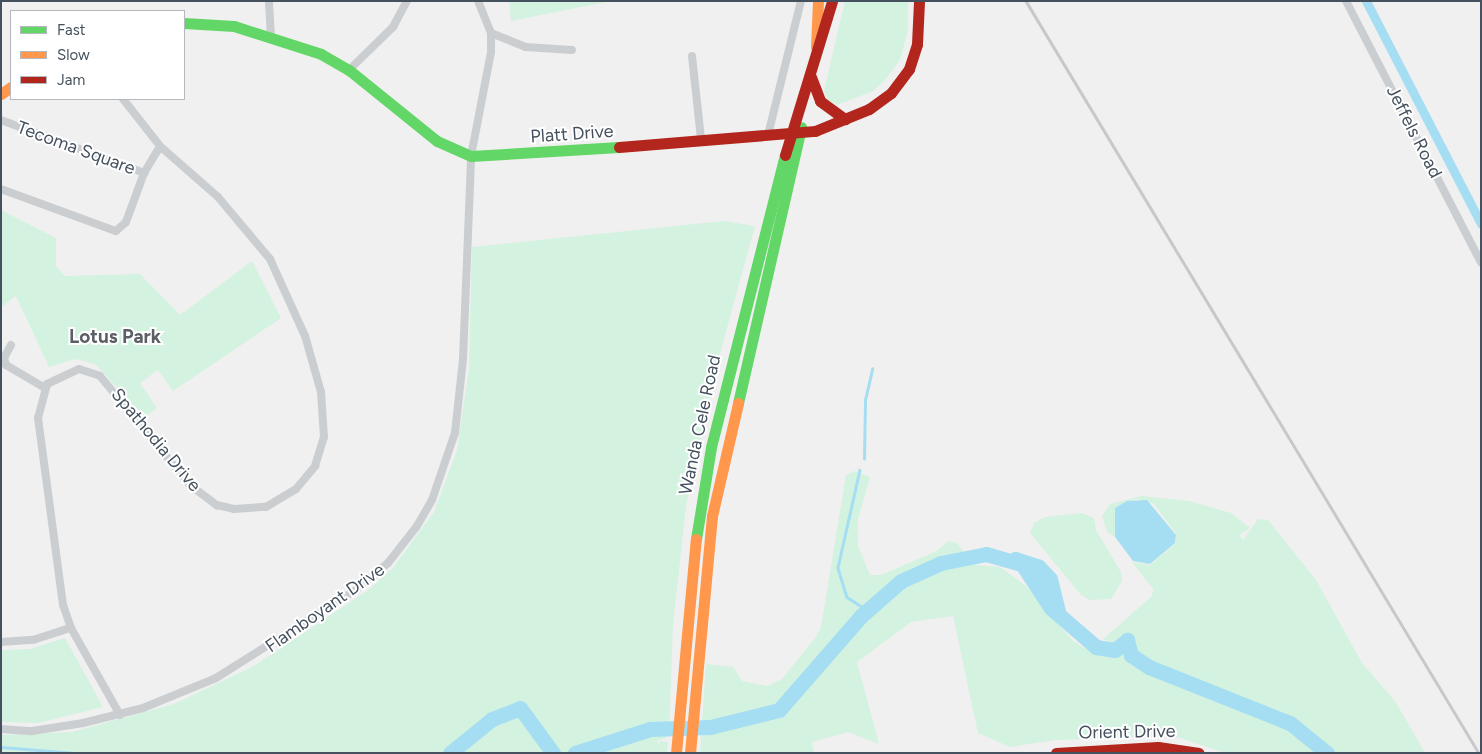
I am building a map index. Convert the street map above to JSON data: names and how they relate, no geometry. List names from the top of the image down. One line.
{"streets":{"main road":["Platt Drive","Wanda Cele Road","Orient Drive"],"street":["Jeffels Road","Tecoma Square","Spathodia Drive","Flamboyant Drive"]},"crossings":[["Platt Drive","Wanda Cele Road"],["Platt Drive","Flamboyant Drive"]],"districts":["Lotus Park"],"legend":["Fast","Slow","Jam"]}
